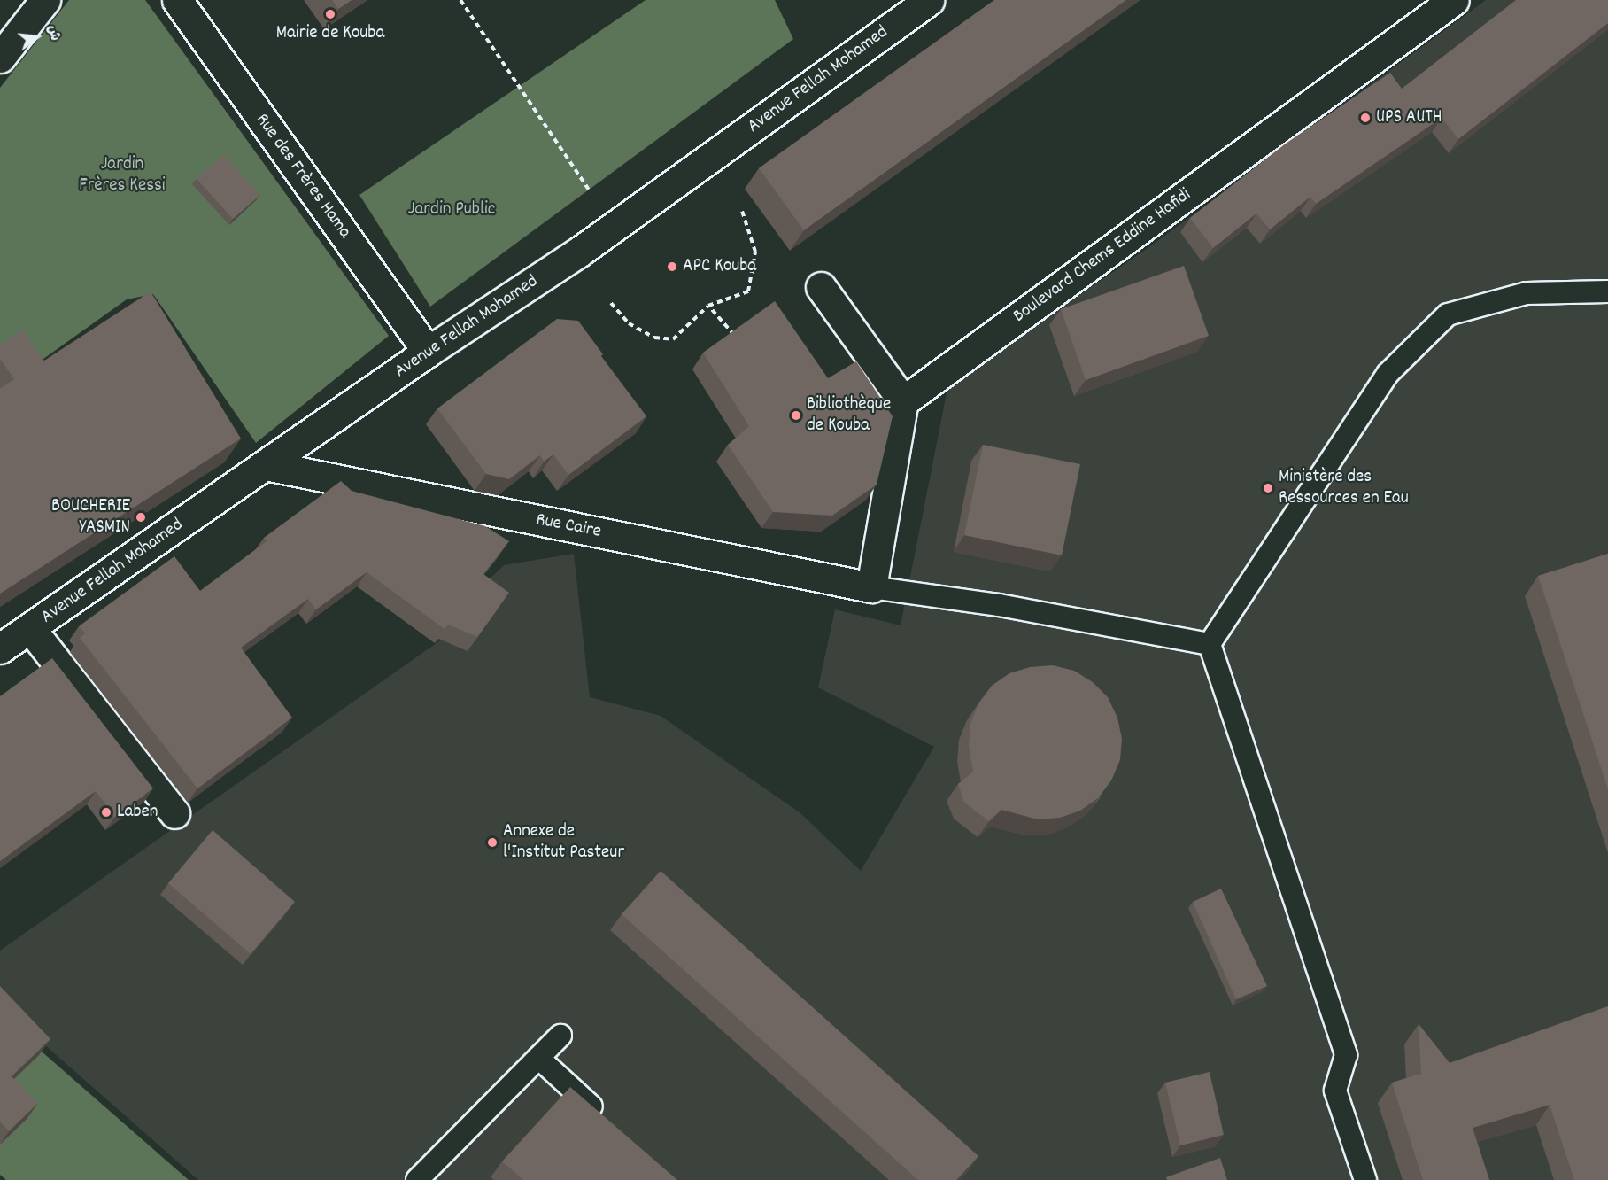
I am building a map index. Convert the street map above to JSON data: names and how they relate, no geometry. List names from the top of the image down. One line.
{"streets":{"street":["Avenue Fellah Mohamed","Rue des Frères Hama","Boulevard Chems Eddine Hafidi","Rue Caire"]},"crossings":[["Avenue Fellah Mohamed","Rue des Frères Hama"],["Avenue Fellah Mohamed","Rue Caire"]],"parks":["Jardin Frères Kessi","Jardin Public"],"places":["Mairie de Kouba","UPS AUTH","APC Kouba","Bibliothèque de Kouba","Ministère des Ressources en Eau","BOUCHERIE YASMIN","Laben","Annexe de l'Institut Pasteur"],"north":"right"}
